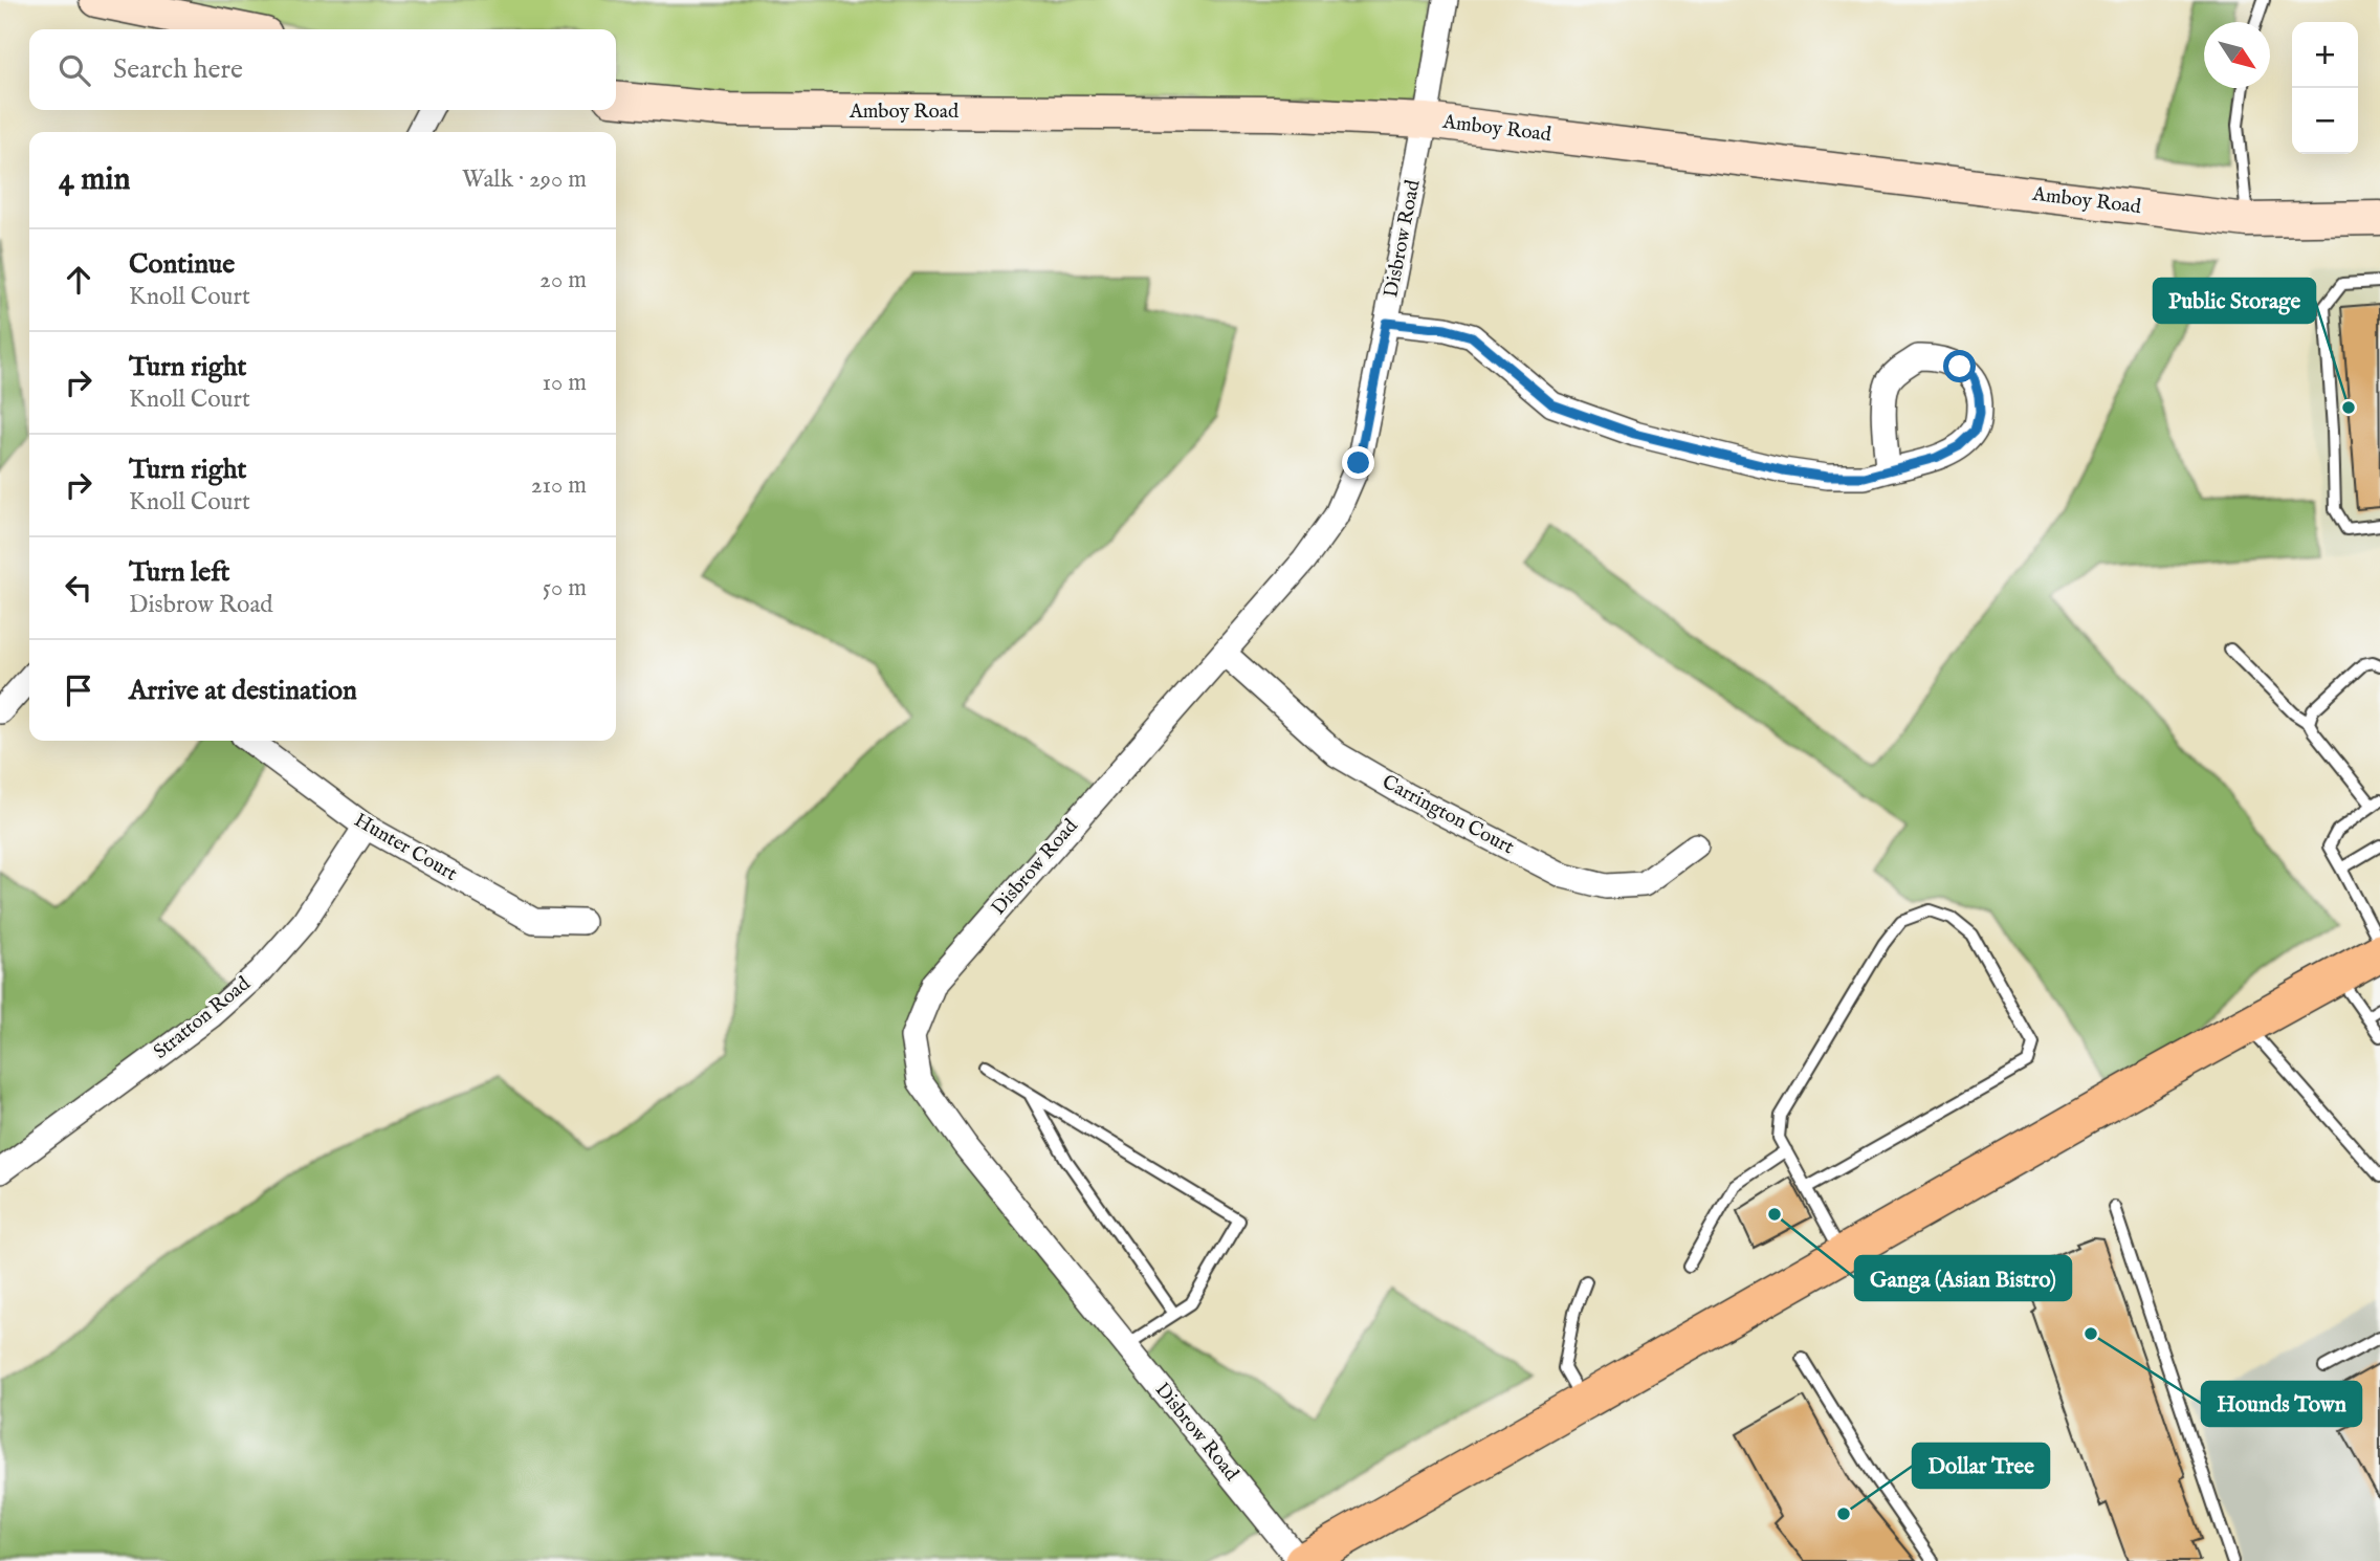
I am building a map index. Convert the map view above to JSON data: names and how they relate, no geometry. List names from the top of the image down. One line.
{"streets":{"street":["Amboy Road","Disbrow Road","Carrington Court","Hunter Court","Stratton Road"]},"crossings":[["Amboy Road","Disbrow Road"],["Disbrow Road","Carrington Court"],["Hunter Court","Stratton Road"]],"places":["Public Storage","Ganga (Asian Bistro)","Hounds Town","Dollar Tree"],"north":"bottom right","page":{"map_buttons":["+","−"],"search":"Search here","heading":["4 min","Walk · 290 m"],"list":[["Continue","Knoll Court","20 m"],["Turn right","Knoll Court","10 m"],["Turn right","Knoll Court","210 m"],["Turn left","Disbrow Road","50 m"],"Arrive at destination"]}}
